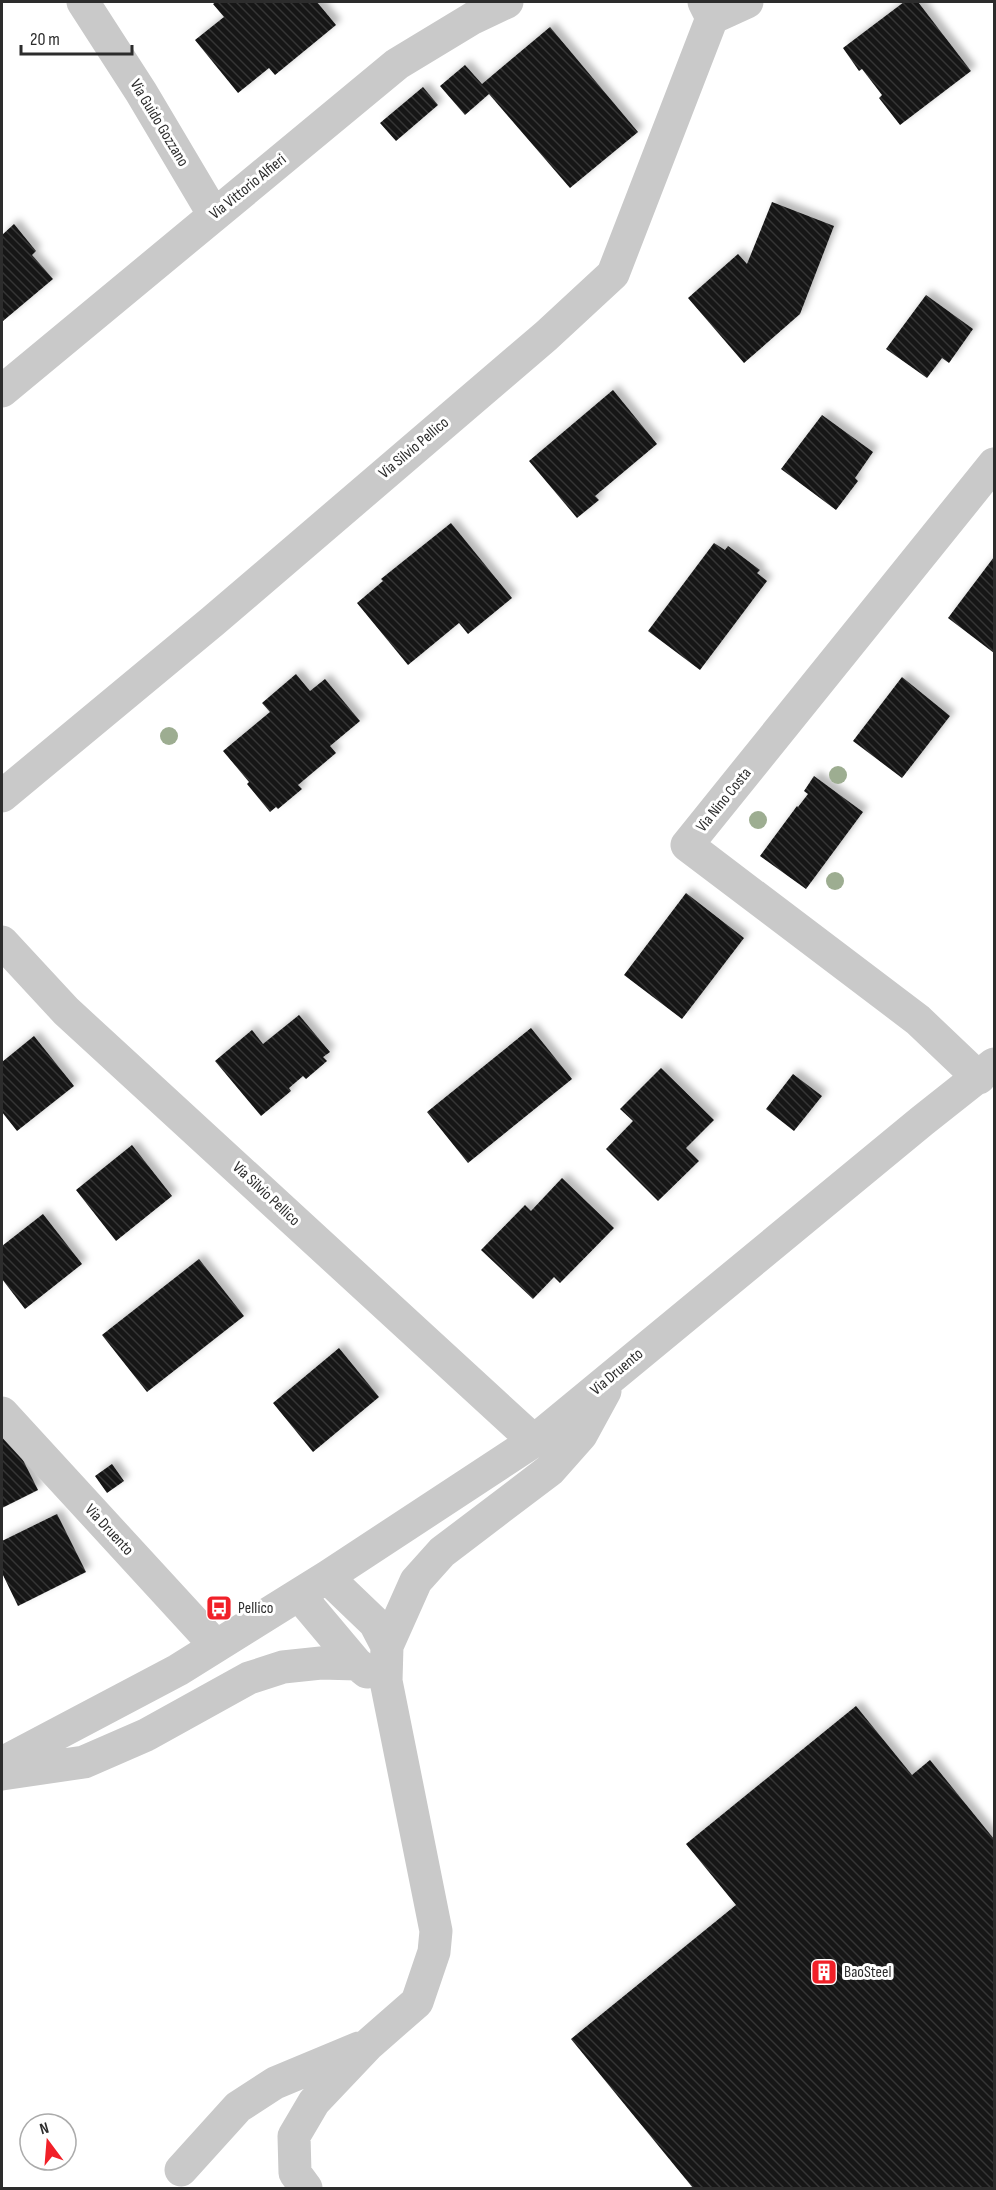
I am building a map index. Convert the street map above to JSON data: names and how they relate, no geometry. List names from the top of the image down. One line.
{"streets":{"street":["Via Guido Gozzano","Via Vittorio Alfieri","Via Silvio Pellico","Via Nino Costa","Via Druento"]},"crossings":[["Via Guido Gozzano","Via Vittorio Alfieri"],["Via Silvio Pellico","Via Druento"],["Via Nino Costa","Via Druento"]],"places":{"bus stop":["Pellico"],"building":["BaoSteel"]},"scale_bar":"20 m","north":"top"}
